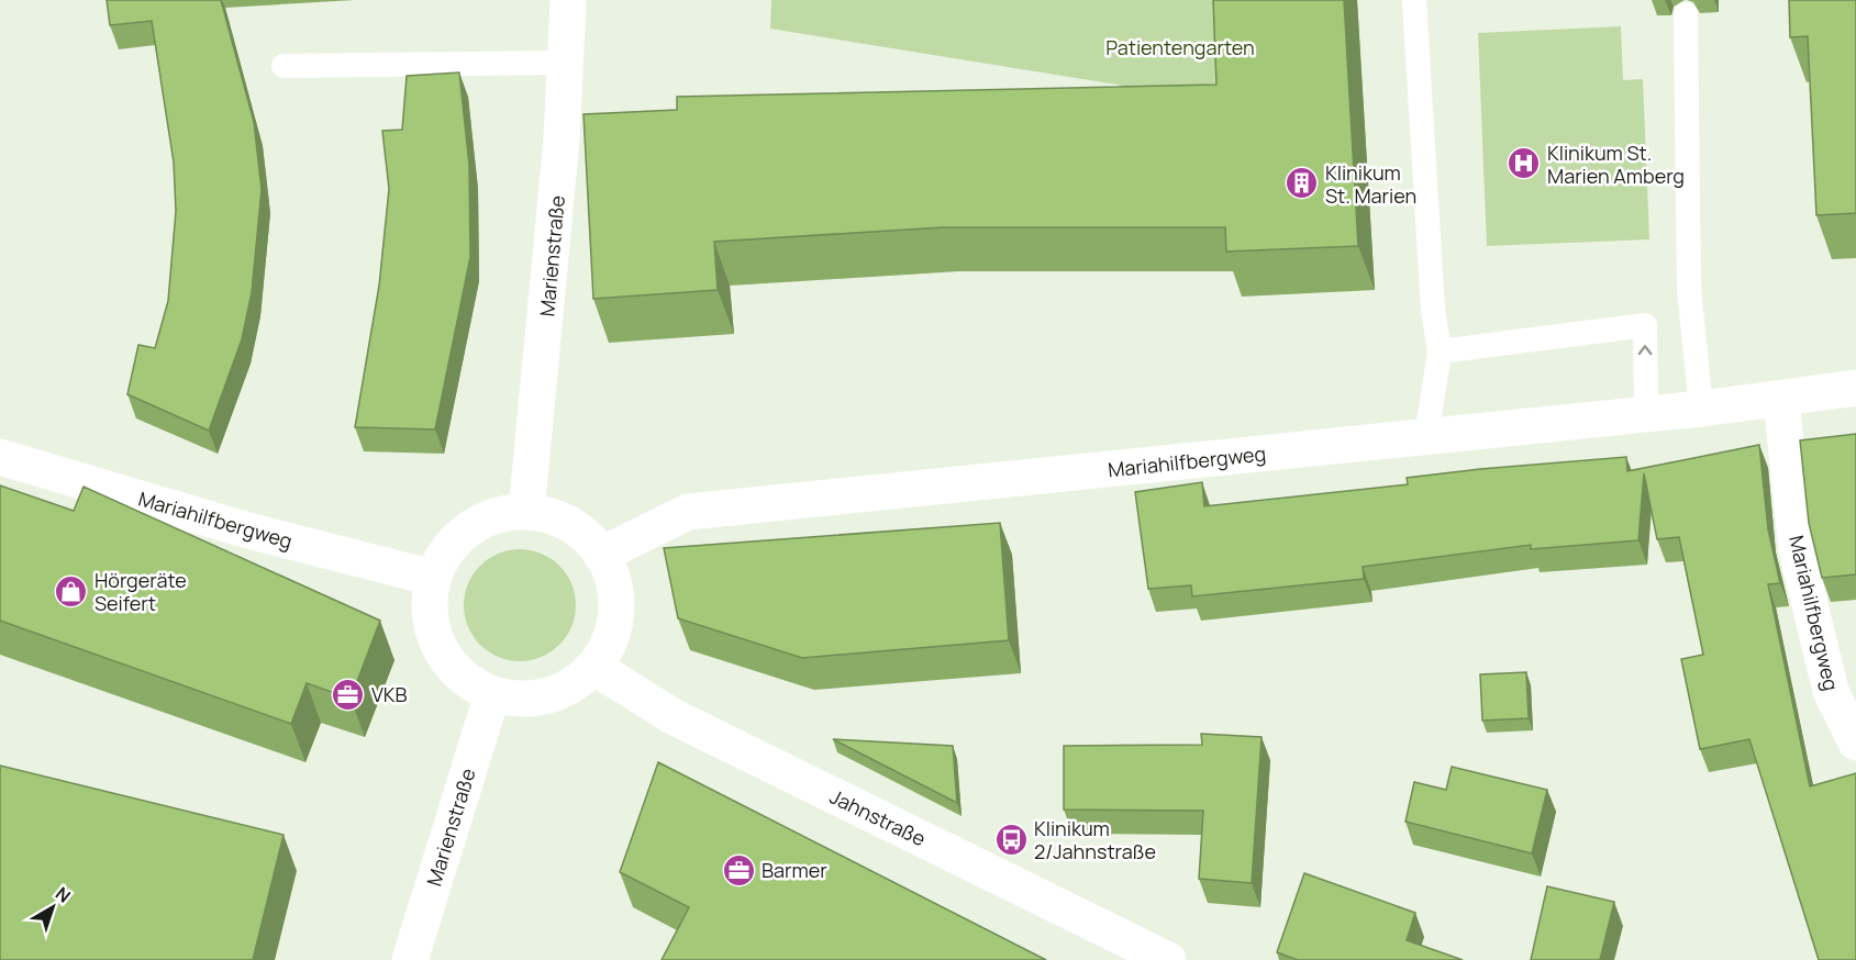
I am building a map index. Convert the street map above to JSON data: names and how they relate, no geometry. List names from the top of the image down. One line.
{"streets":{"street":["Marienstraße","Mariahilfbergweg","Jahnstraße"]},"crossings":[["Marienstraße","Mariahilfbergweg"],["Marienstraße","Jahnstraße"],["Mariahilfbergweg","Jahnstraße"]],"parks":["Patientengarten"],"places":{"hospital":["Klinikum St. Marien Amberg"],"building":["Klinikum St. Marien"],"shop":["Hörgeräte Seifert"],"office":["VKB","Barmer"],"bus stop":["Klinikum 2/Jahnstraße"]},"north":"top right"}
